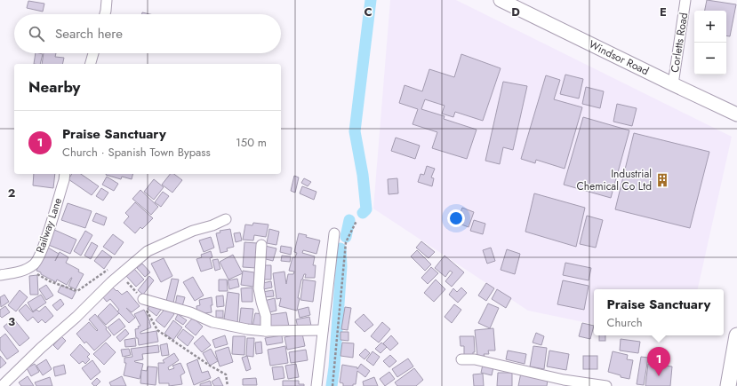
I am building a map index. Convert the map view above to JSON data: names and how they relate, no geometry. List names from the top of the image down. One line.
{"streets":{"main road":["Windsor Road"],"street":["Corletts Road","Railway Lane"]},"crossings":[["Corletts Road","Windsor Road"]],"places":{"building":["Industrial Chemical Co Ltd"]},"page":{"map_buttons":["+","−"],"search":"Search here","heading":"Nearby","list":[{"mark":"1","name":"Praise Sanctuary","note":"Church · Spanish Town Bypass","value":"150 m"}],"popup":["Praise Sanctuary","Church"],"pins":"1"},"grid":{"columns":["C","D","E"],"rows":["2","3"]}}
